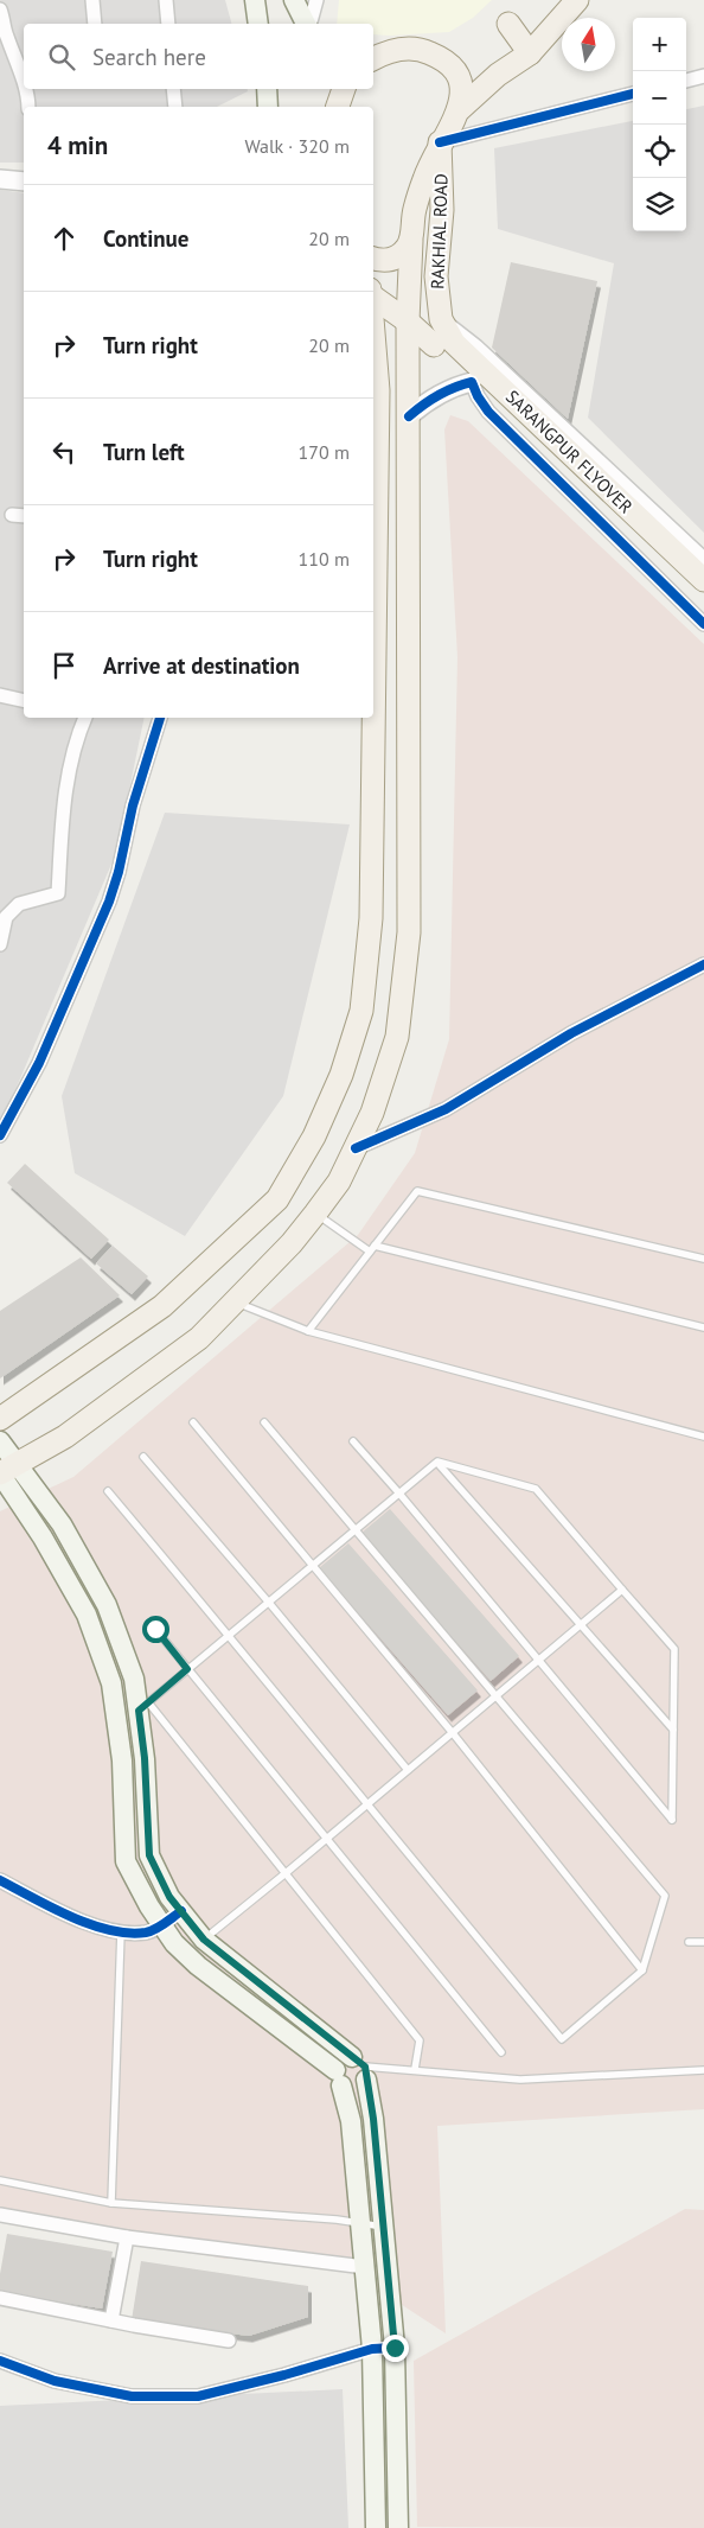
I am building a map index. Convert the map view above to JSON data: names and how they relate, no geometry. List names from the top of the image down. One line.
{"streets":{"main road":["RAKHIAL ROAD","SARANGPUR FLYOVER"]},"crossings":[["RAKHIAL ROAD","SARANGPUR FLYOVER"]],"north":"top","page":{"map_buttons":["+","−"],"search":"Search here","heading":["4 min","Walk · 320 m"],"list":[["Continue","20 m"],["Turn right","20 m"],["Turn left","170 m"],["Turn right","110 m"],"Arrive at destination"]}}
